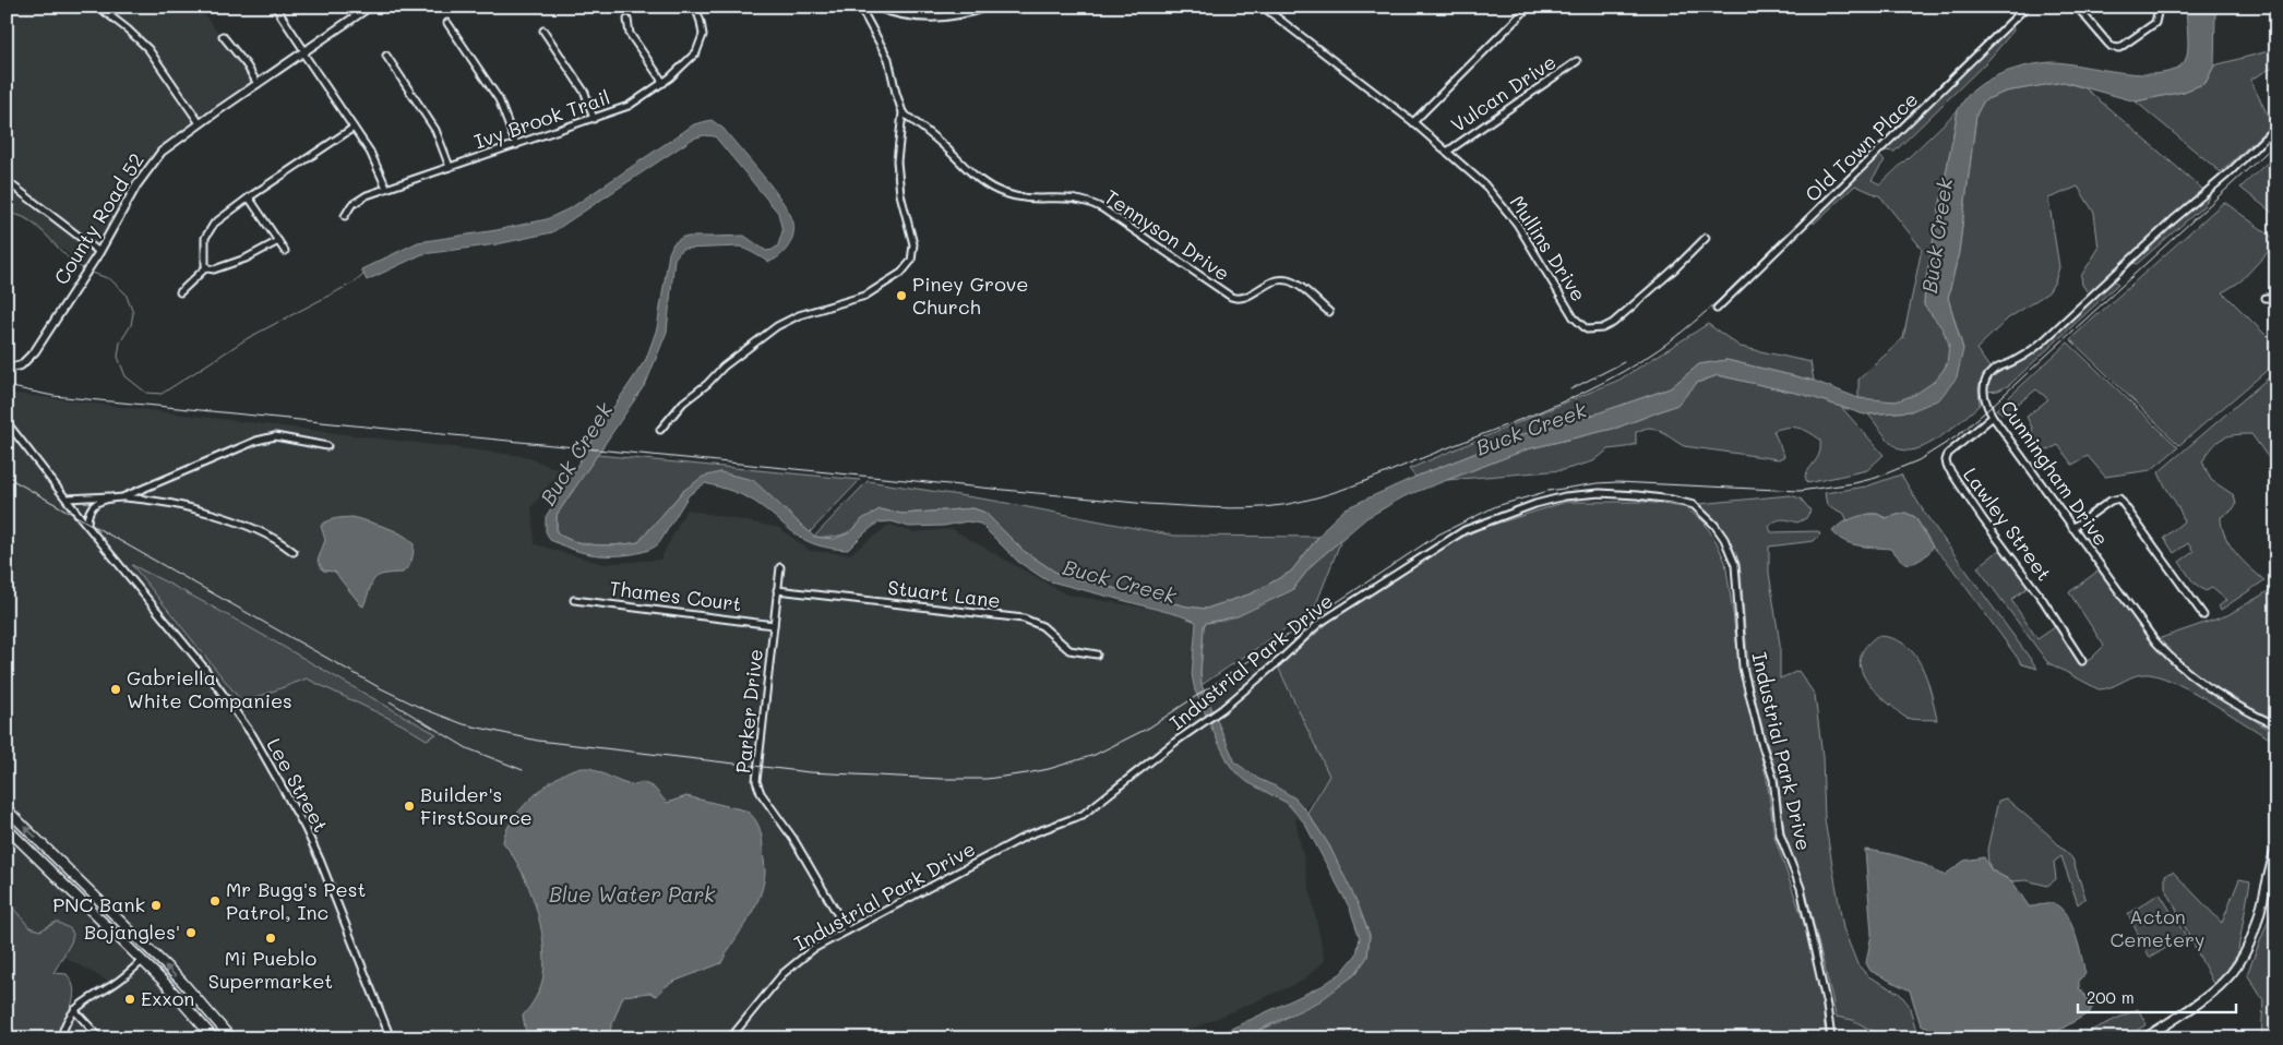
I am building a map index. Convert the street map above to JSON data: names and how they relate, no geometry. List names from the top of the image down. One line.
{"streets":{"street":["Vulcan Drive","Ivy Brook Trail","Old Town Place","County Road 52","Tennyson Drive","Mullins Drive","Cunningham Drive","Lawley Street","Stuart Lane","Thames Court","Industrial Park Drive","Parker Drive","Lee Street"]},"crossings":[["Vulcan Drive","Mullins Drive"],["Cunningham Drive","Lawley Street"],["Stuart Lane","Parker Drive"],["Thames Court","Parker Drive"],["Industrial Park Drive","Parker Drive"]],"water":["Buck Creek","Blue Water Park"],"parks":["Acton Cemetery"],"places":["Piney Grove Church","Gabriella White Companies","Builder's FirstSource","Mr Bugg's Pest Patrol, Inc","PNC Bank","Bojangles'","Mi Pueblo Supermarket","Exxon"],"scale_bar":"200 m"}
